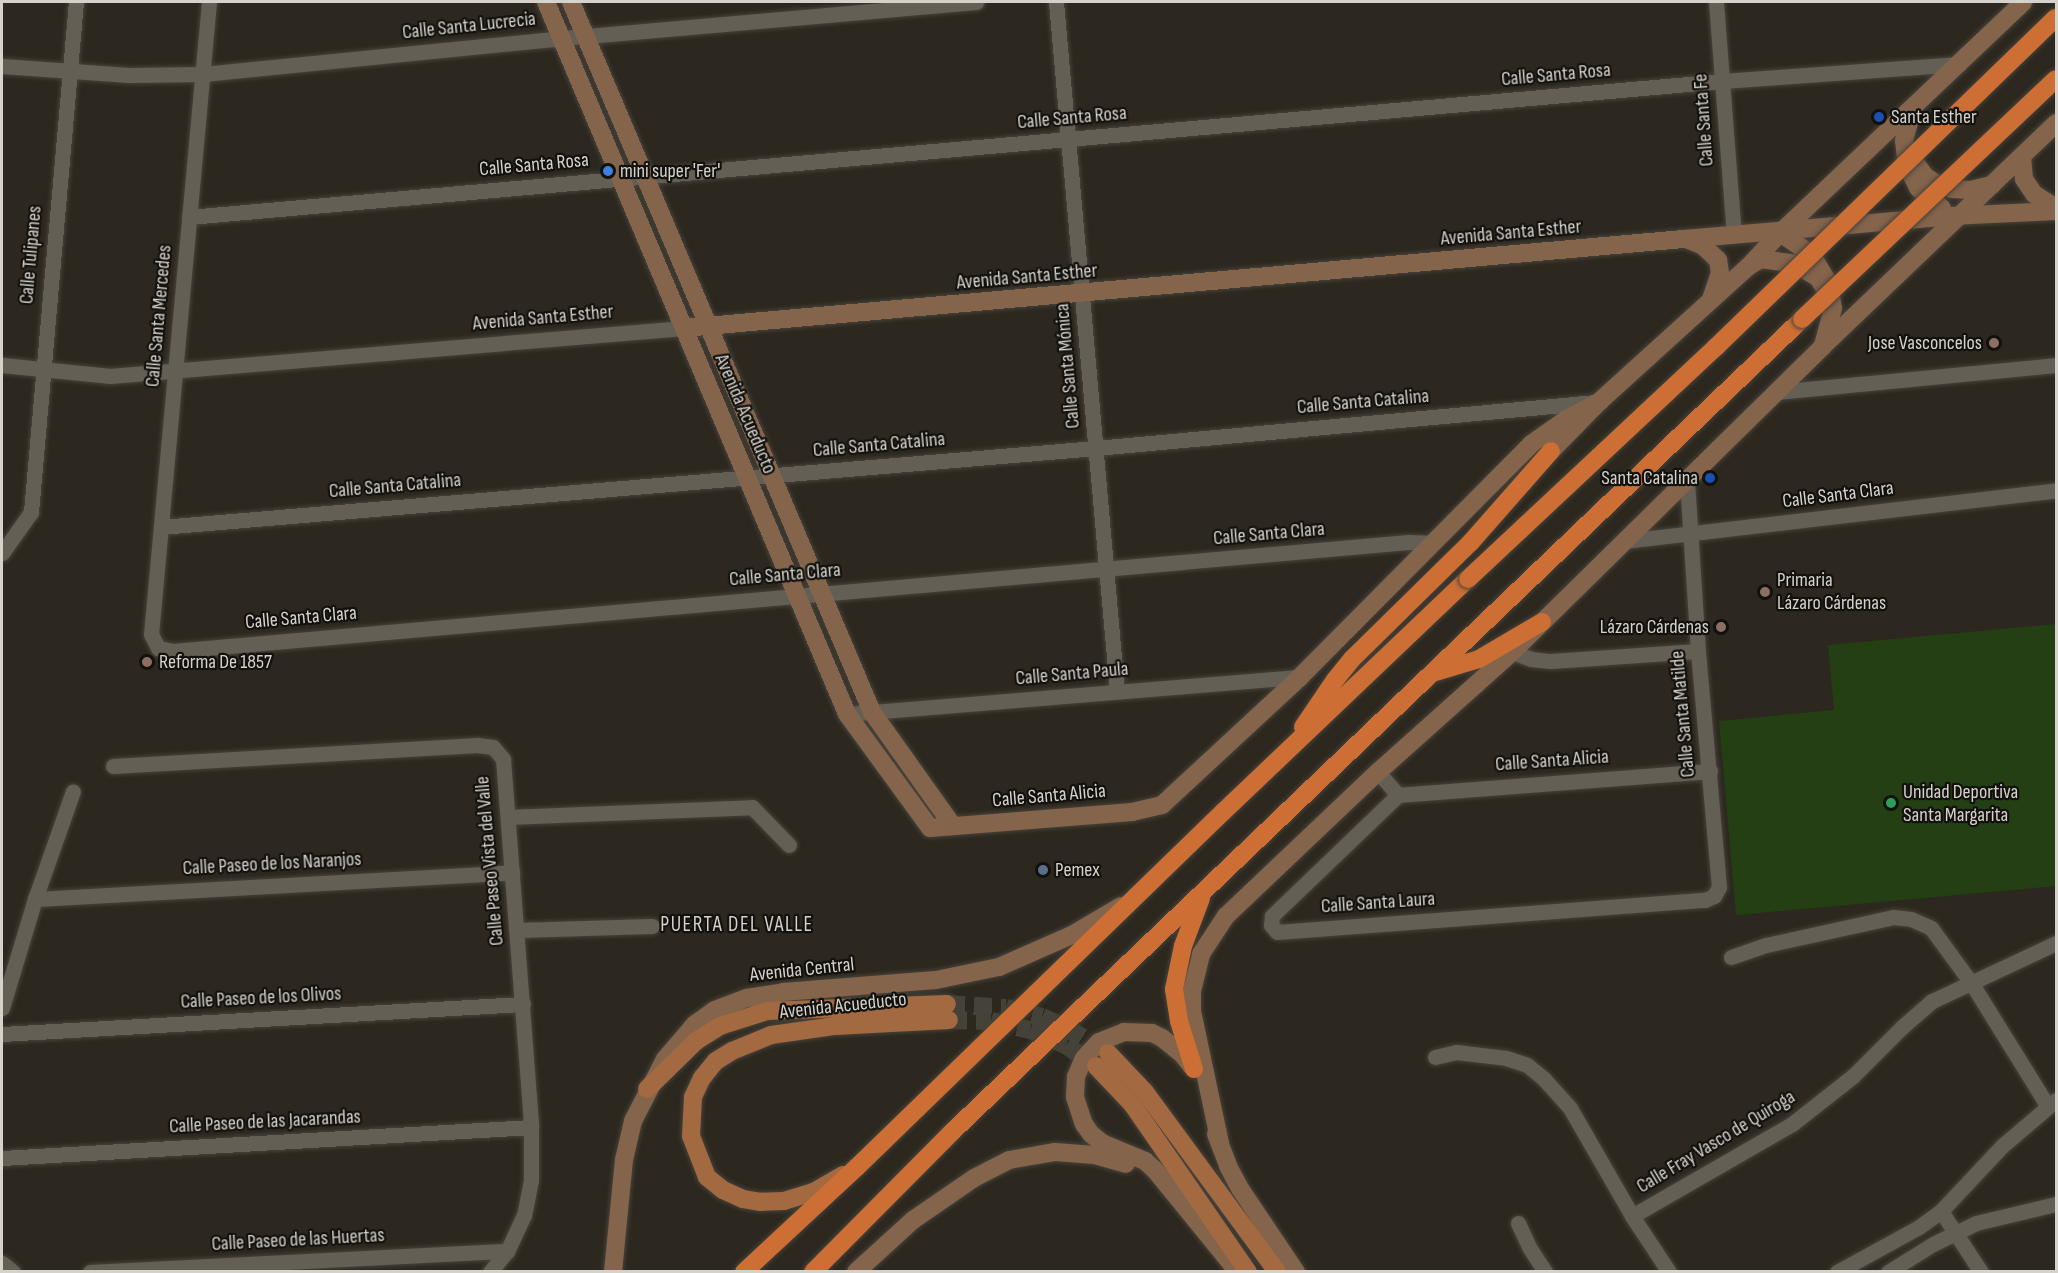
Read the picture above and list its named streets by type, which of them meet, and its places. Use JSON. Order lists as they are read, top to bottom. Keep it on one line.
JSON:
{"streets":{"main road":["Avenida Santa Esther","Avenida Acueducto","Calle Santa Alicia","Avenida Central"],"street":["Calle Santa Lucrecia","Calle Santa Rosa","Calle Santa Fe","Calle Tulipanes","Calle Santa Mercedes","Calle Santa Mónica","Calle Santa Catalina","Calle Santa Clara","Calle Santa Paula","Calle Santa Matilde","Calle Paseo Vista del Valle","Calle Paseo de los Naranjos","Calle Santa Laura","Calle Paseo de los Olivos","Calle Paseo de las Jacarandas","Calle Fray Vasco de Quiroga","Calle Paseo de las Huertas"]},"crossings":[["Calle Santa Lucrecia","Calle Tulipanes"],["Calle Santa Lucrecia","Calle Santa Mercedes"],["Calle Santa Lucrecia","Avenida Acueducto"],["Calle Santa Rosa","Calle Santa Fe"],["Calle Santa Rosa","Calle Santa Mercedes"],["Calle Santa Rosa","Calle Santa Mónica"],["Calle Santa Rosa","Avenida Acueducto"],["Calle Santa Fe","Avenida Santa Esther"],["Avenida Santa Esther","Calle Tulipanes"],["Avenida Santa Esther","Calle Santa Mercedes"],["Avenida Santa Esther","Calle Santa Mónica"],["Avenida Santa Esther","Avenida Acueducto"],["Calle Santa Mercedes","Calle Santa Catalina"],["Calle Santa Mercedes","Calle Santa Clara"],["Calle Santa Mónica","Calle Santa Catalina"],["Calle Santa Mónica","Calle Santa Clara"],["Calle Santa Mónica","Calle Santa Paula"],["Calle Santa Catalina","Avenida Acueducto"],["Avenida Acueducto","Calle Santa Clara"],["Avenida Acueducto","Calle Santa Paula"],["Avenida Acueducto","Calle Santa Alicia"],["Avenida Acueducto","Avenida Central"],["Calle Santa Clara","Calle Santa Matilde"],["Calle Santa Paula","Calle Santa Alicia"],["Calle Santa Matilde","Calle Santa Alicia"],["Calle Santa Matilde","Calle Santa Laura"],["Calle Santa Alicia","Calle Santa Laura"],["Calle Paseo Vista del Valle","Calle Paseo de los Naranjos"],["Calle Paseo Vista del Valle","Calle Paseo de los Olivos"],["Calle Paseo Vista del Valle","Calle Paseo de las Jacarandas"],["Calle Paseo Vista del Valle","Calle Paseo de las Huertas"]],"districts":["PUERTA DEL VALLE"],"places":["Santa Esther","mini super 'Fer'","Jose Vasconcelos","Santa Catalina","Primaria Lázaro Cárdenas","Lázaro Cárdenas","Reforma De 1857","Unidad Deportiva Santa Margarita","Pemex"]}
